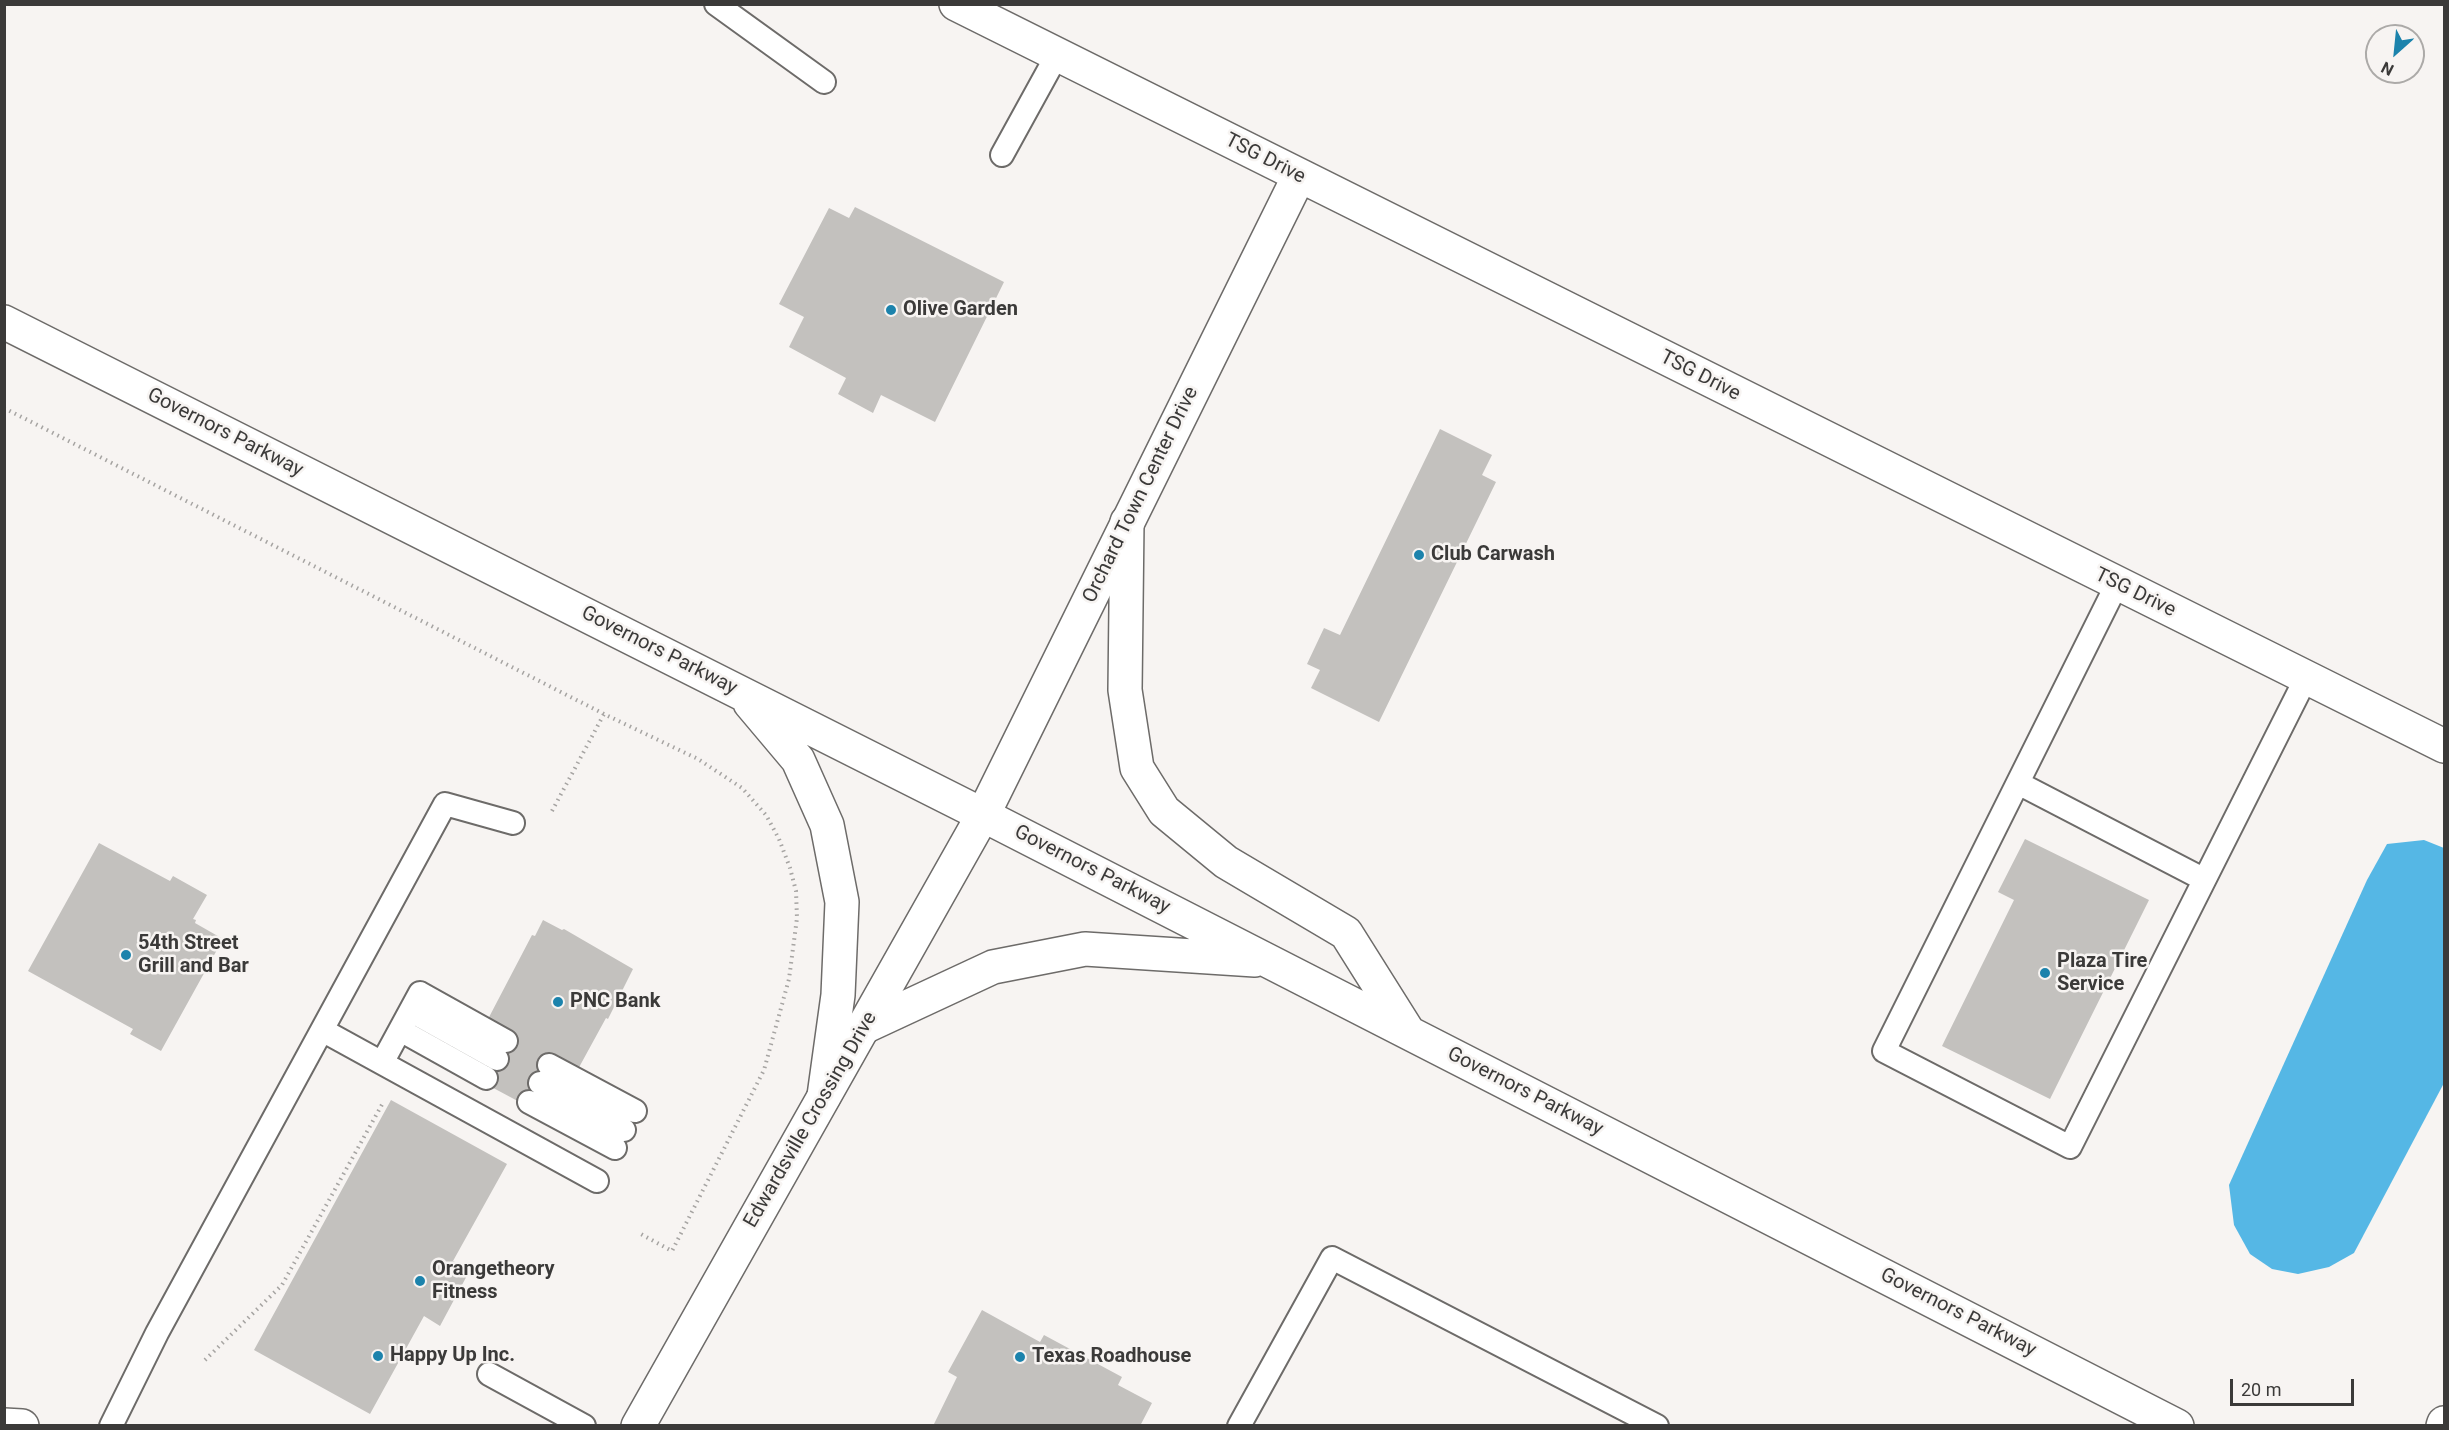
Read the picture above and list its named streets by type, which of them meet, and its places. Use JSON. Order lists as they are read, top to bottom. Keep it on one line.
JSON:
{"streets":{"main road":["TSG Drive","Governors Parkway","Orchard Town Center Drive","Edwardsville Crossing Drive"]},"crossings":[["TSG Drive","Orchard Town Center Drive"],["Governors Parkway","Orchard Town Center Drive"],["Governors Parkway","Edwardsville Crossing Drive"],["Orchard Town Center Drive","Edwardsville Crossing Drive"]],"places":["Olive Garden","Club Carwash","54th Street Grill and Bar","Plaza Tire Service","PNC Bank","Orangetheory Fitness","Happy Up Inc.","Texas Roadhouse"],"scale_bar":"20 m","north":"bottom left"}
